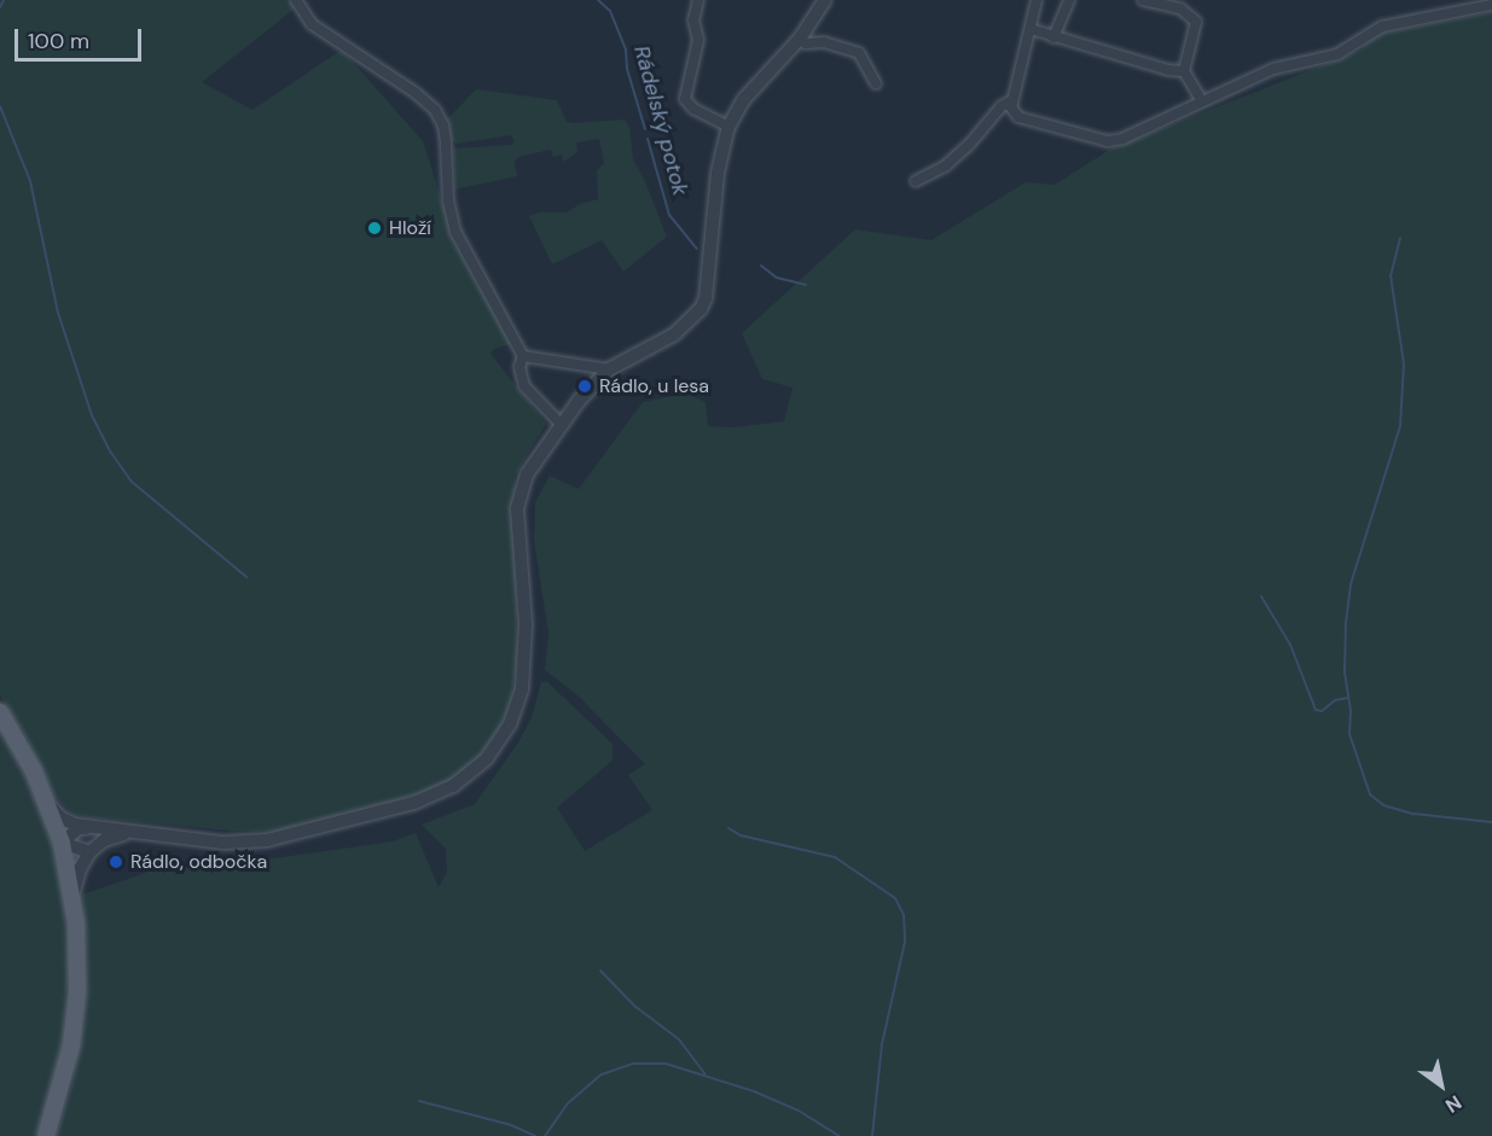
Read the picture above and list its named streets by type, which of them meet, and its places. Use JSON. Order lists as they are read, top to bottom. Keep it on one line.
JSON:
{"water":["Rádelský potok"],"places":["Hloží","Rádlo, u lesa","Rádlo, odbočka"],"scale_bar":"100 m","north":"bottom right"}
